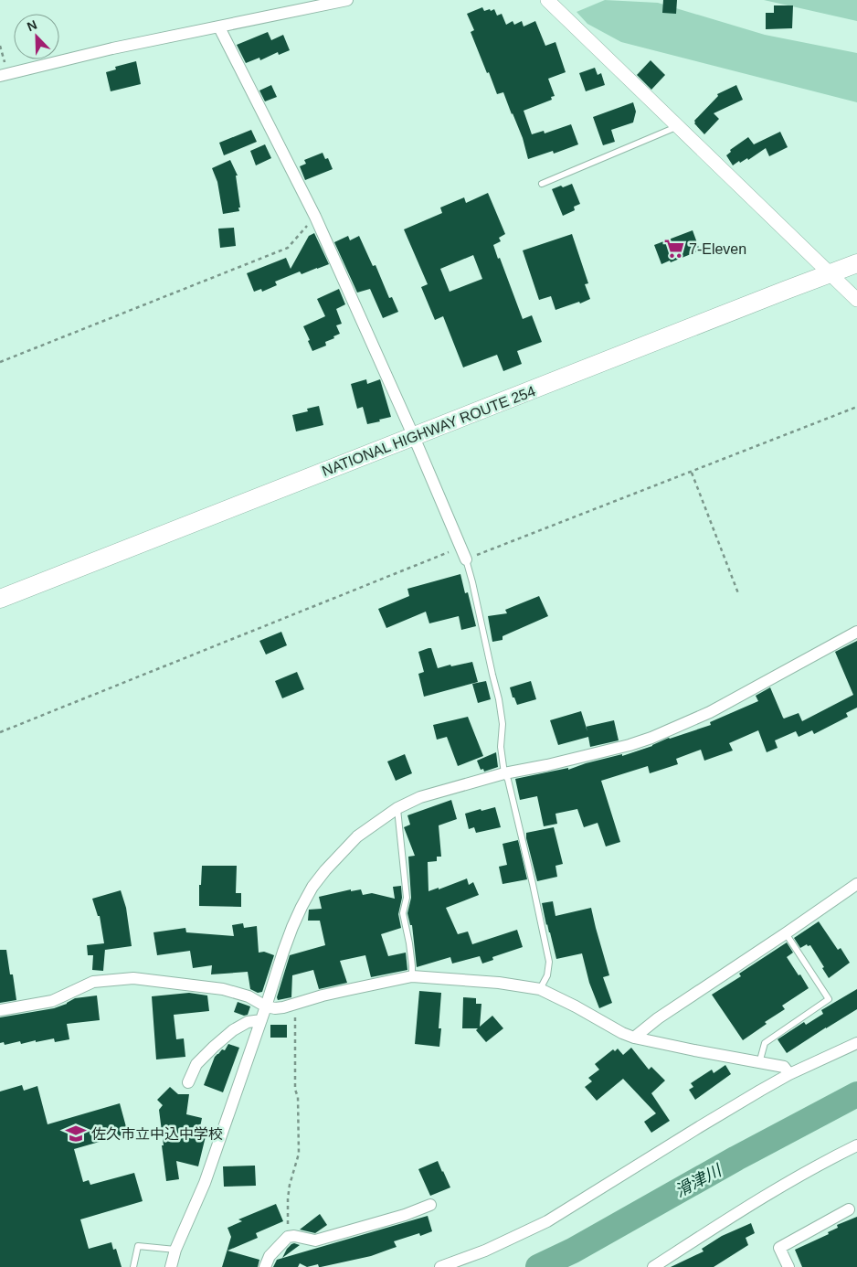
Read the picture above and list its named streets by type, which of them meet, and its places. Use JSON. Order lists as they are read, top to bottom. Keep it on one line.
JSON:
{"streets":{"highway":["NATIONAL HIGHWAY ROUTE 254"]},"water":["滑津川"],"places":{"supermarket":["7-Eleven"],"school or university":["佐久市立中込中学校"]},"north":"top left"}
